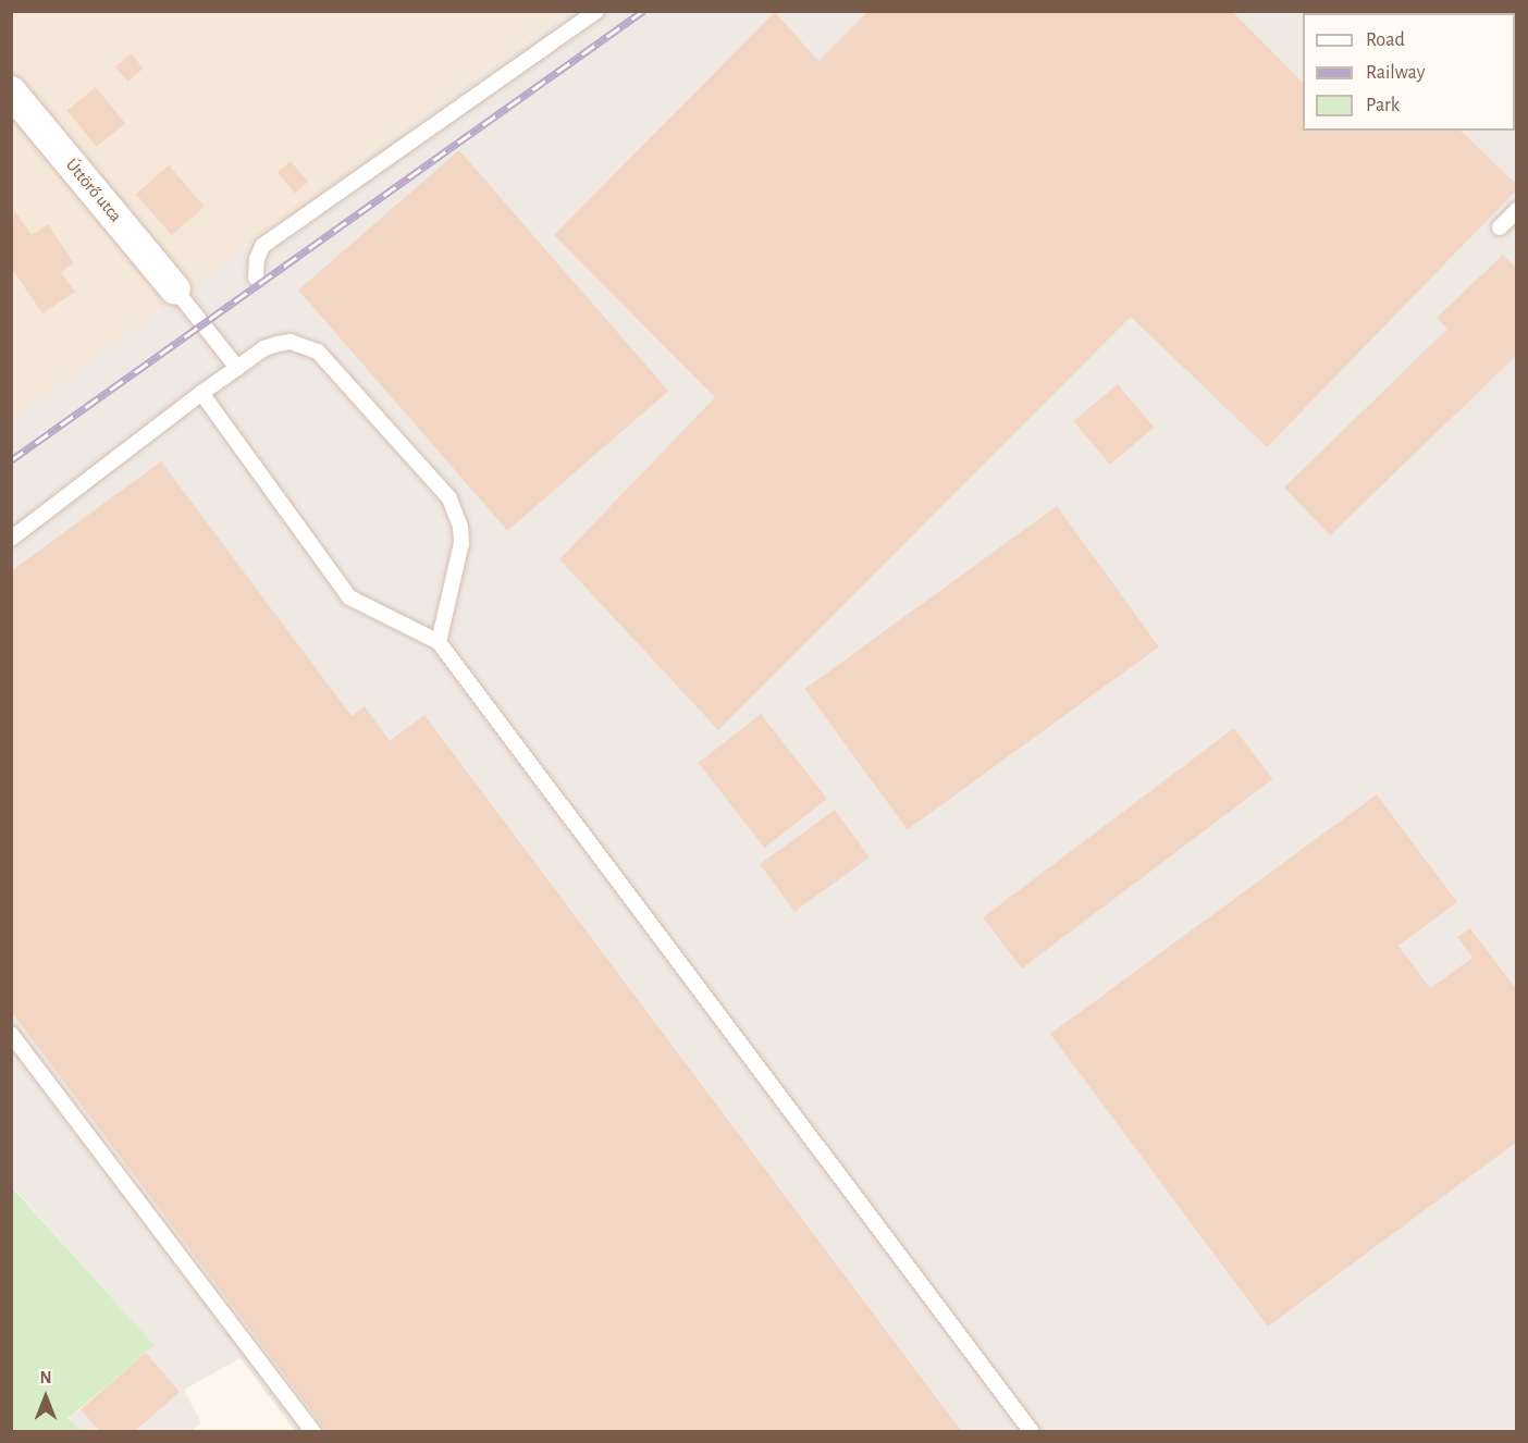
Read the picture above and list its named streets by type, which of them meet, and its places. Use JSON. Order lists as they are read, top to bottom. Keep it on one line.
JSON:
{"streets":{"street":["Úttörő utca"]},"legend":["Road","Railway","Park"],"north":"top"}
